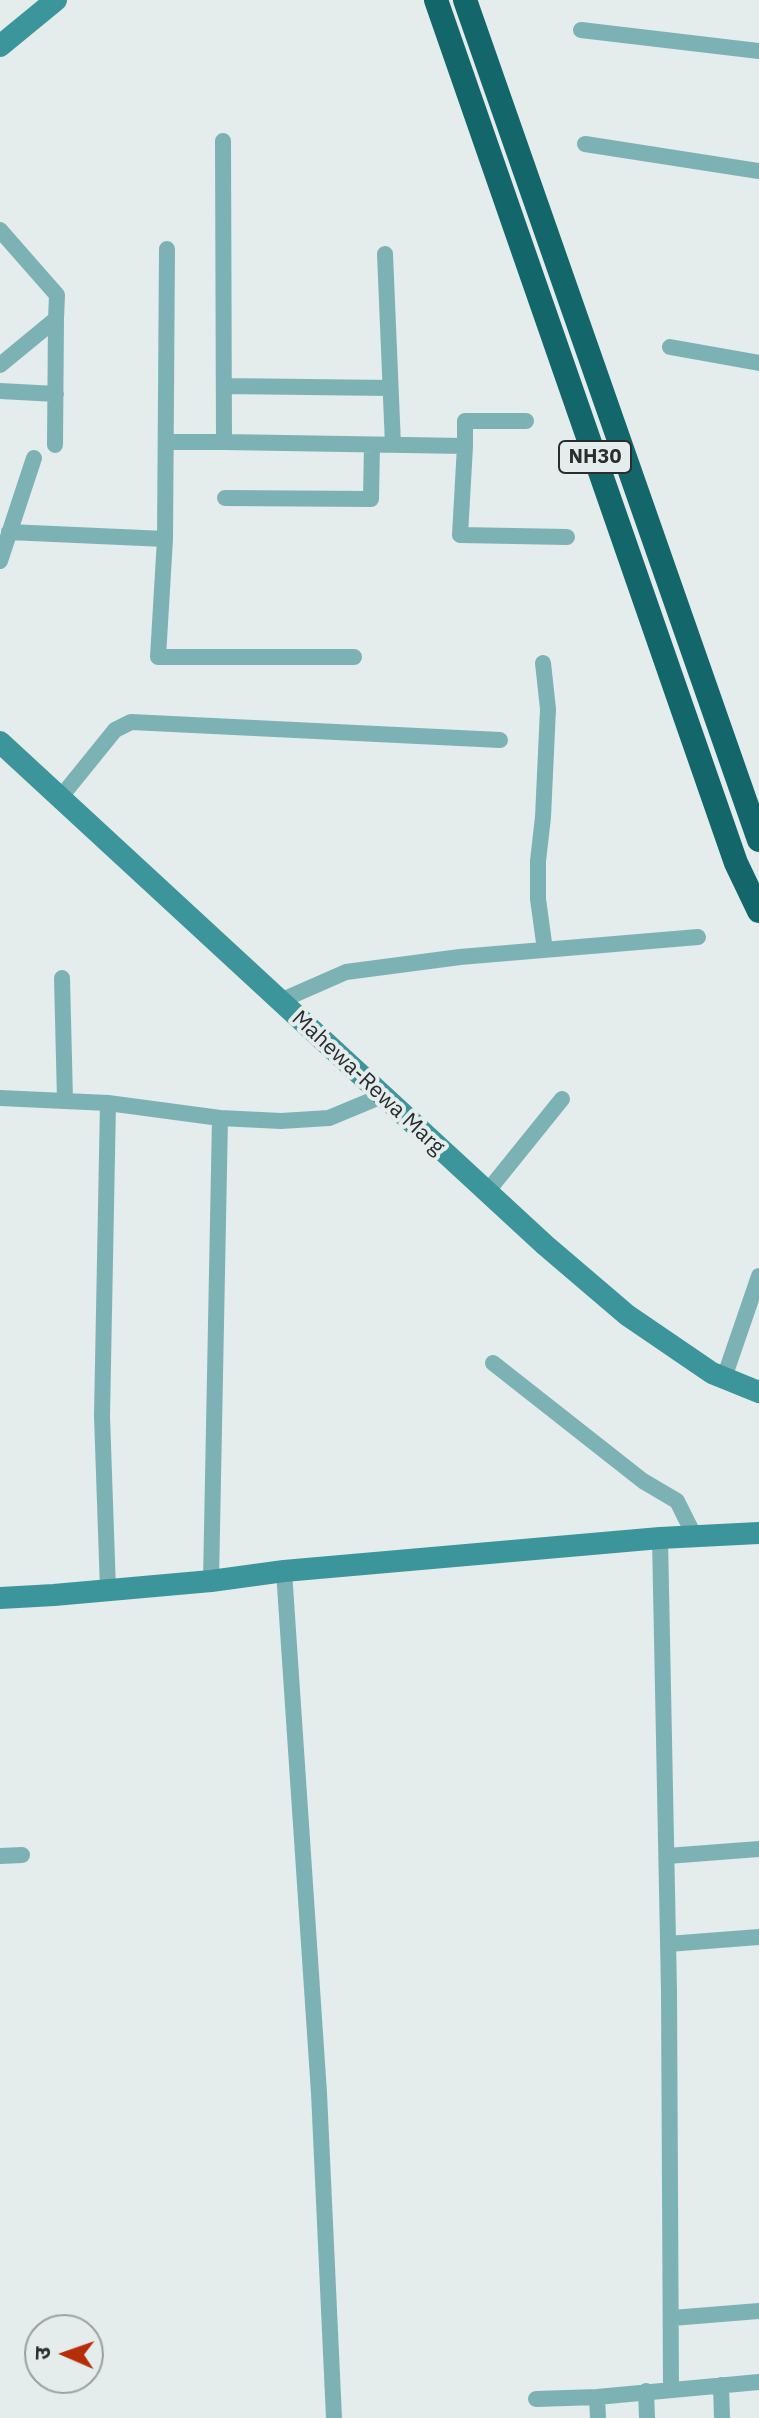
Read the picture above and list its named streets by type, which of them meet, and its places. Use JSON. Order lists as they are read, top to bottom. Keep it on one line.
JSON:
{"streets":{"highway":["NH30"],"main road":["Mahewa-Rewa Marg"]},"north":"left"}
